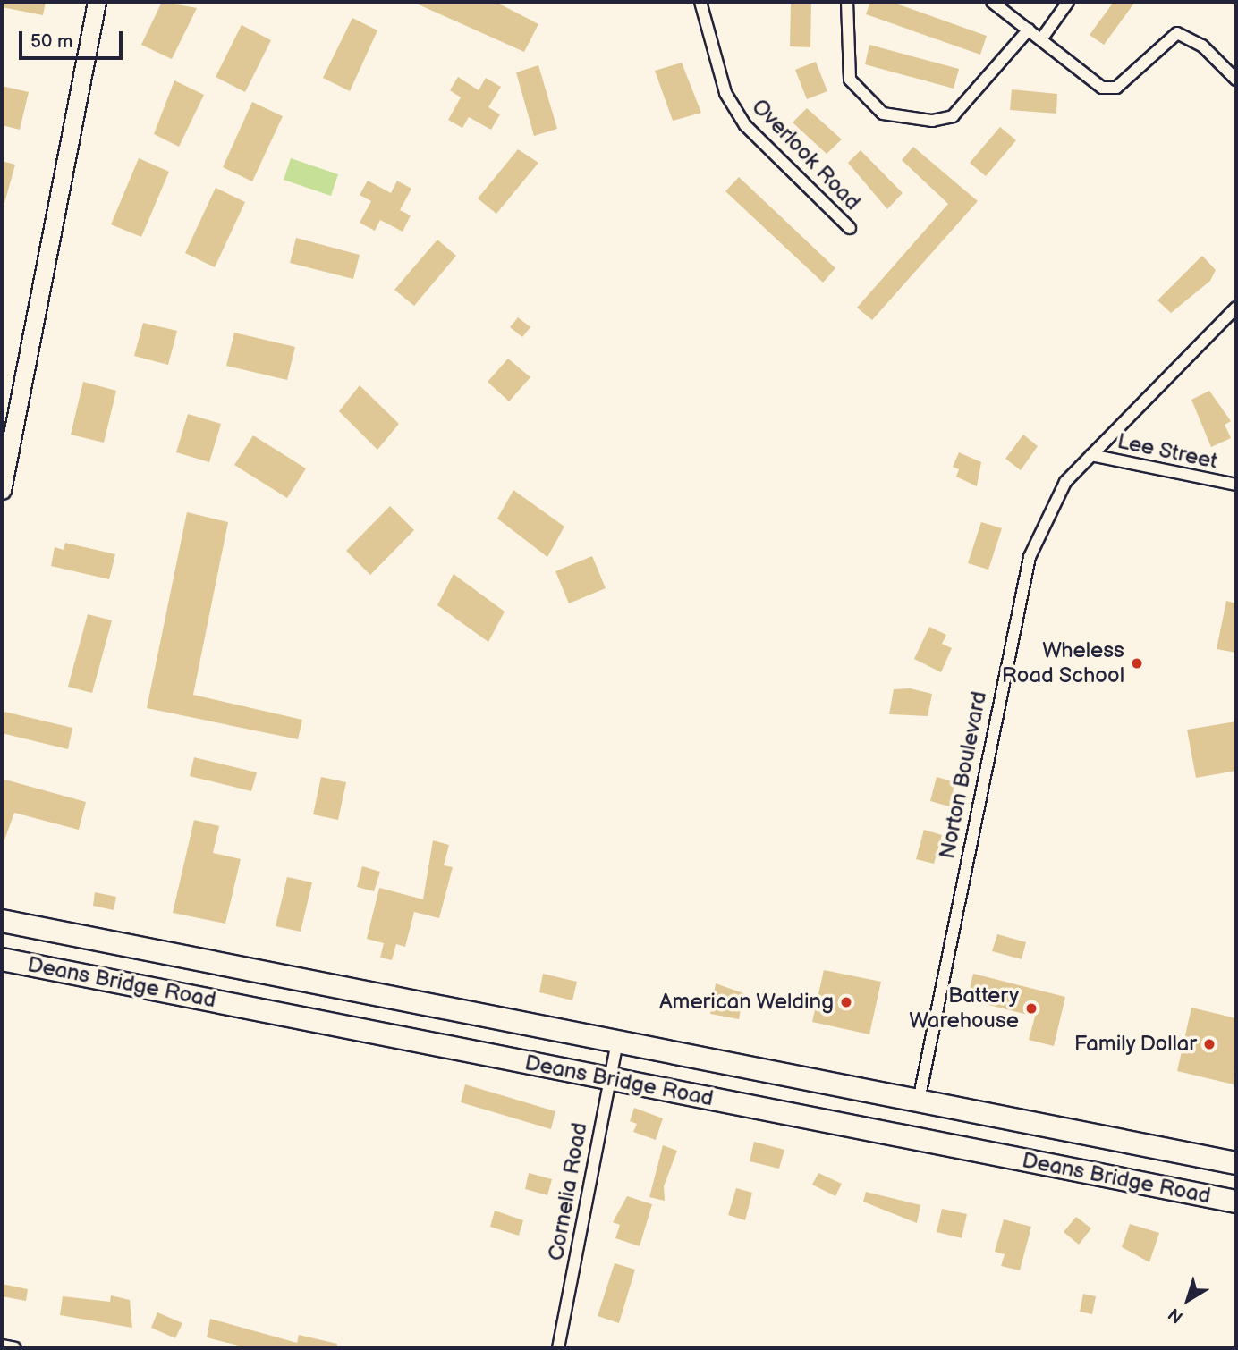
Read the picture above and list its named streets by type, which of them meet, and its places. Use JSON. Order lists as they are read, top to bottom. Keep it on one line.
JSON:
{"streets":{"highway":["Deans Bridge Road"],"street":["Overlook Road","Lee Street","Norton Boulevard","Cornelia Road"]},"crossings":[["Lee Street","Norton Boulevard"],["Norton Boulevard","Deans Bridge Road"],["Deans Bridge Road","Cornelia Road"]],"places":["Wheless Road School","American Welding","Battery Warehouse","Family Dollar"],"scale_bar":"50 m","north":"bottom left"}
